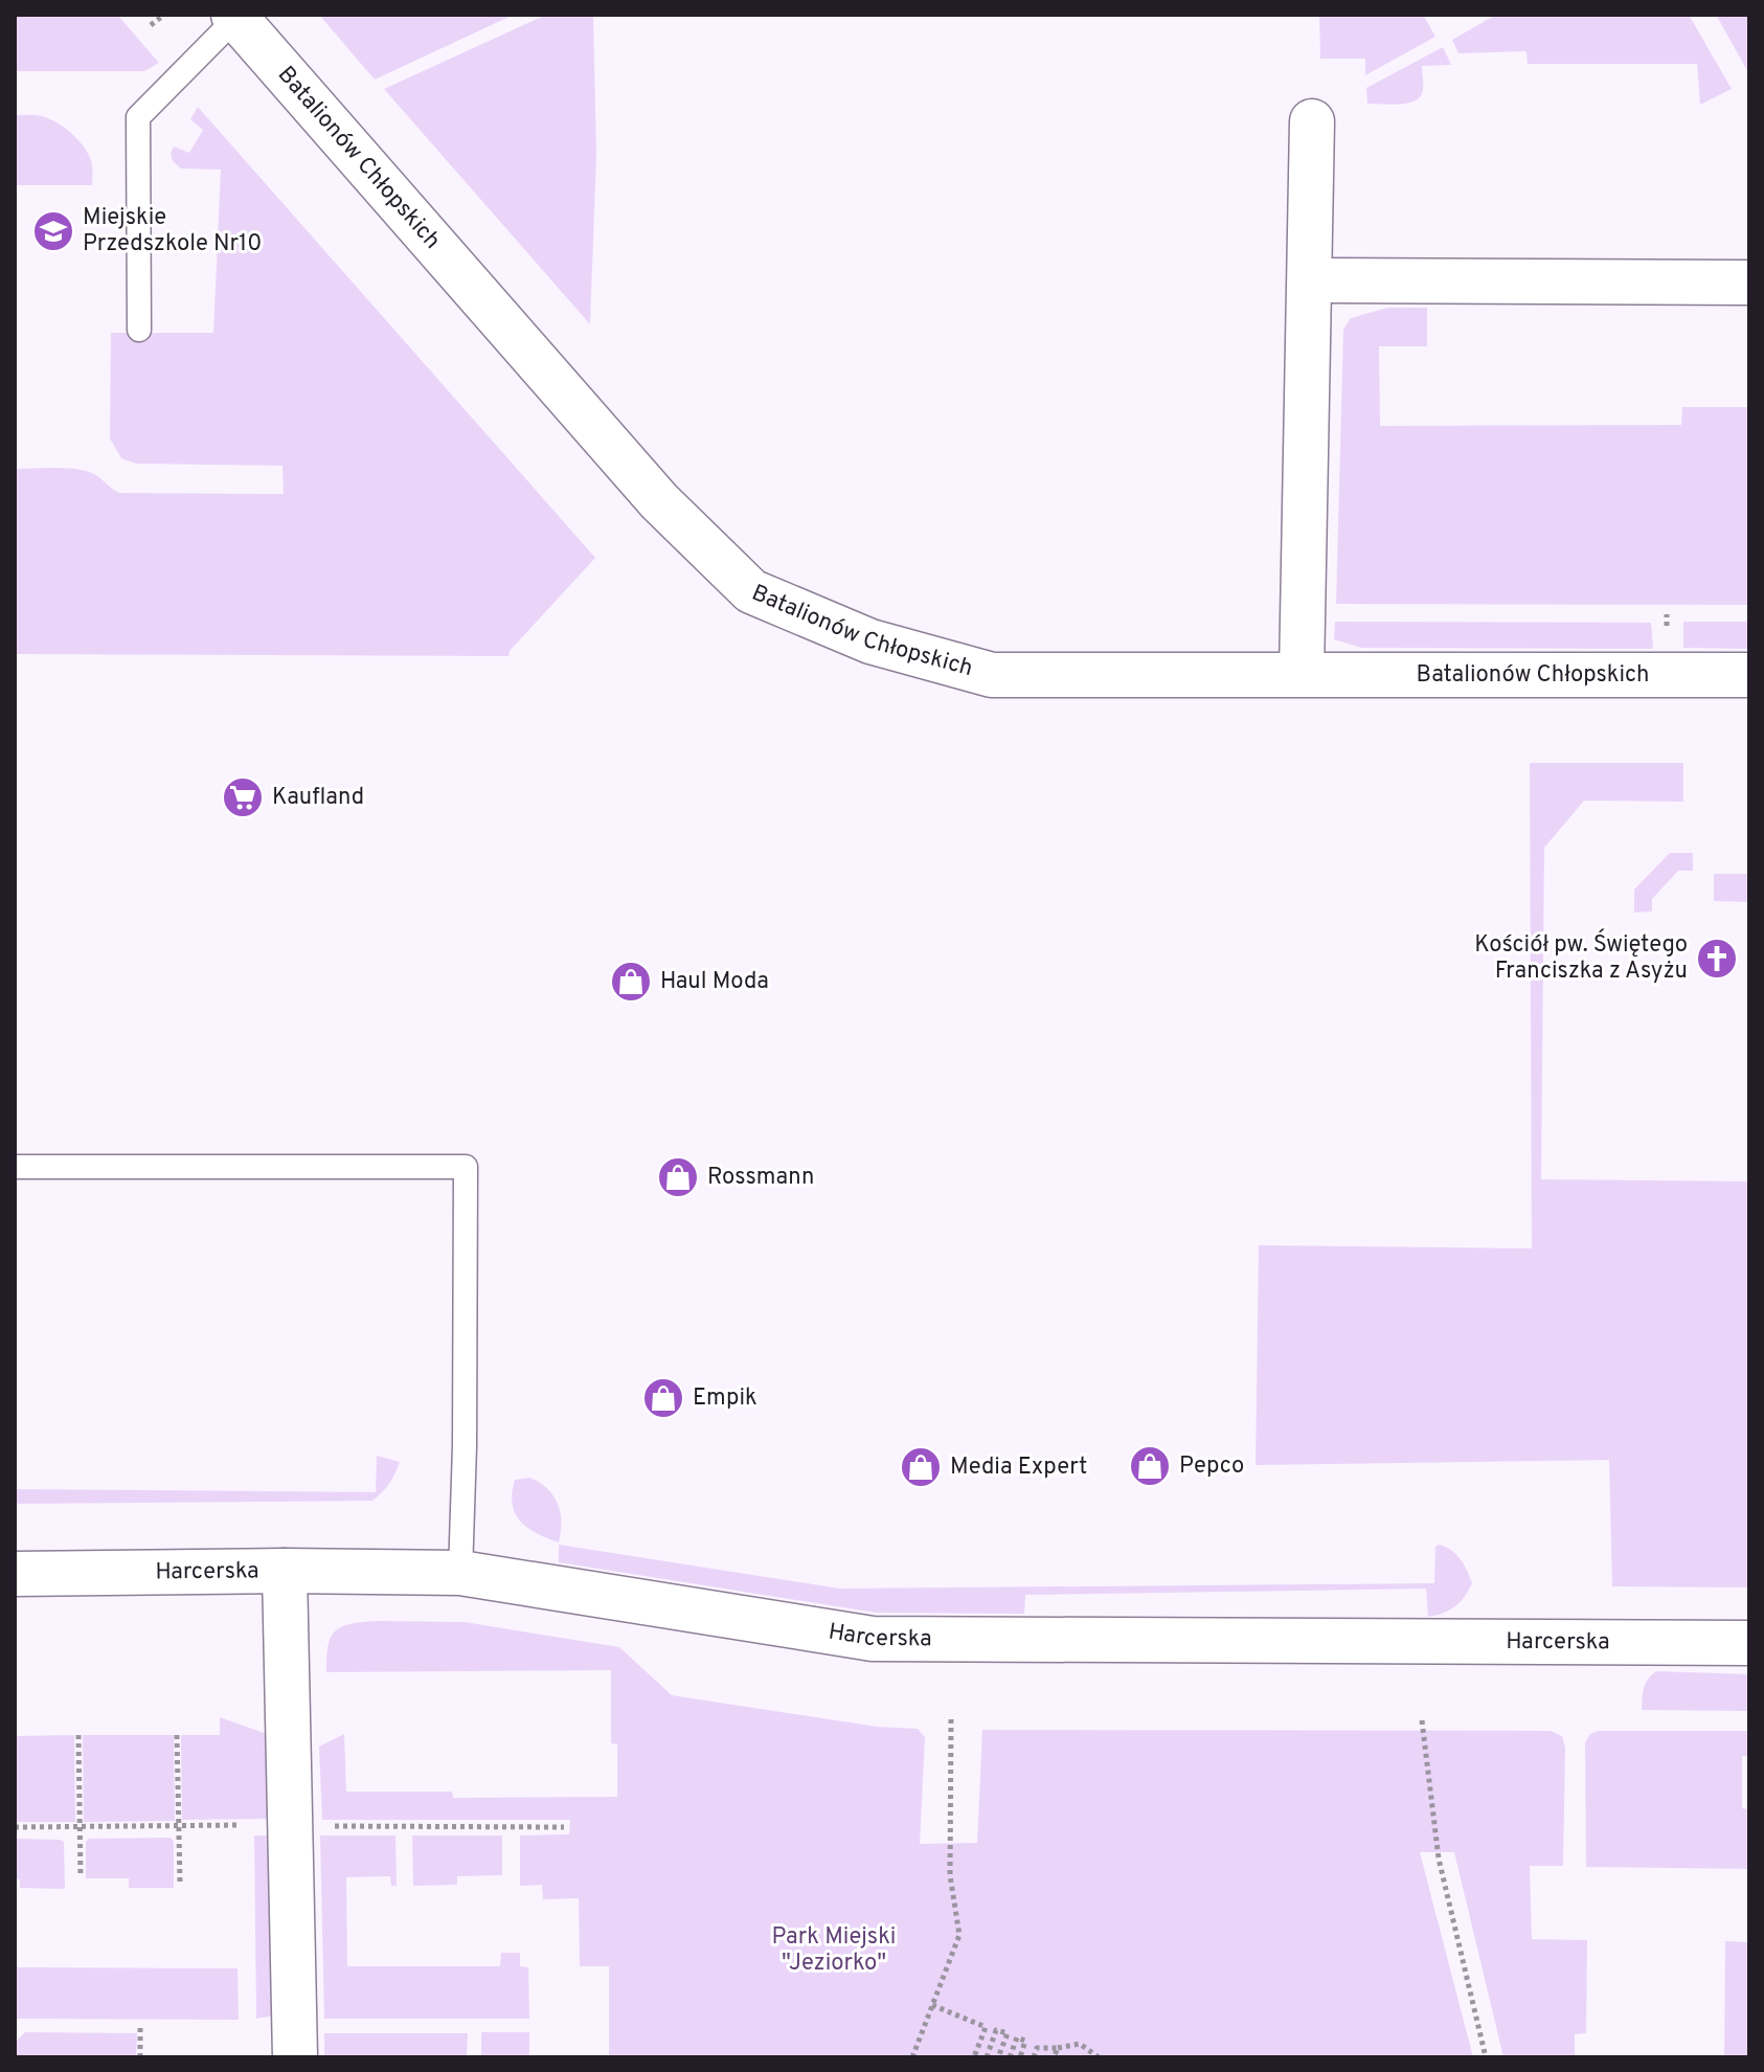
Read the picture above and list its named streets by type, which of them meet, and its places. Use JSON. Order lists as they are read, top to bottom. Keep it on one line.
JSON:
{"streets":{"street":["Batalionów Chłopskich","Harcerska"]},"parks":["Park Miejski \"Jeziorko\""],"places":{"school or university":["Miejskie Przedszkole Nr10"],"supermarket":["Kaufland"],"church":["Kościół pw. Świętego Franciszka z Asyżu"],"shop":["Haul Moda","Rossmann","Empik","Pepco","Media Expert"]}}
